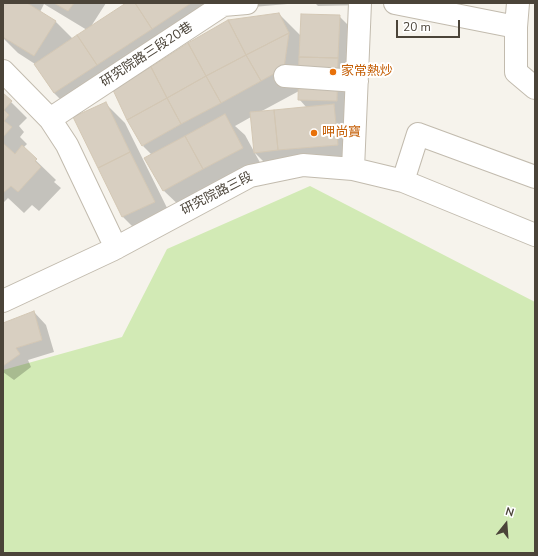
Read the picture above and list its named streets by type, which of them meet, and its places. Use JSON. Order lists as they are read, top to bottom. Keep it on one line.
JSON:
{"streets":{"street":["研究院路三段20巷","研究院路三段"]},"places":["家常熱炒","呷尚寶"],"scale_bar":"20 m","north":"top"}
